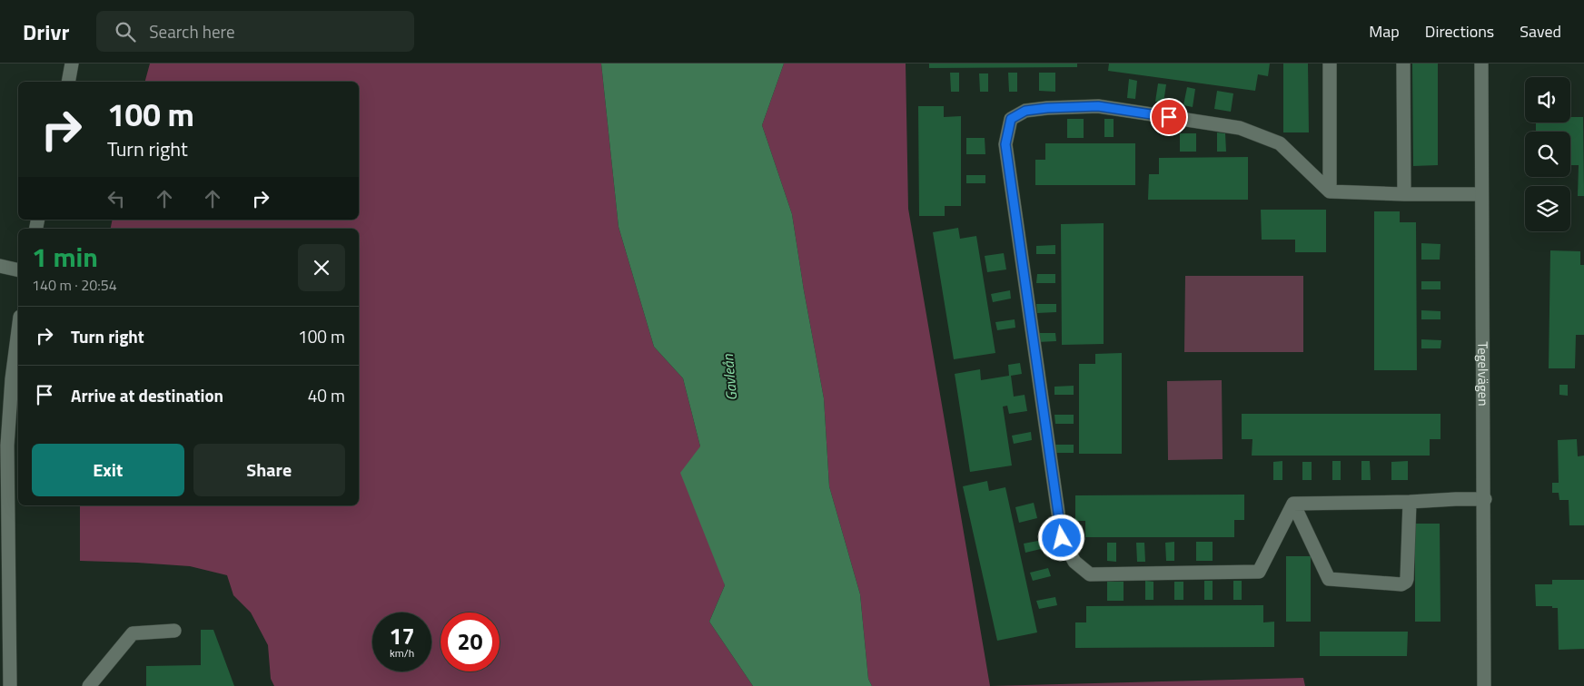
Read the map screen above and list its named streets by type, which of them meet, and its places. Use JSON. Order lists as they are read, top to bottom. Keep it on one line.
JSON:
{"streets":{"street":["Tegelvägen"]},"water":["Gavleån"],"page":{"header":"Drivr","search":"Search here","nav":["Map","Directions","Saved"],"turn":["100 m","Turn right"],"heading":["1 min","140 m · 20:54"],"list":[{"name":"Turn right","value":"100 m"},{"name":"Arrive at destination","value":"40 m"}],"buttons":["Exit","Share"],"speed":"17 km/h","limit":"20"}}
